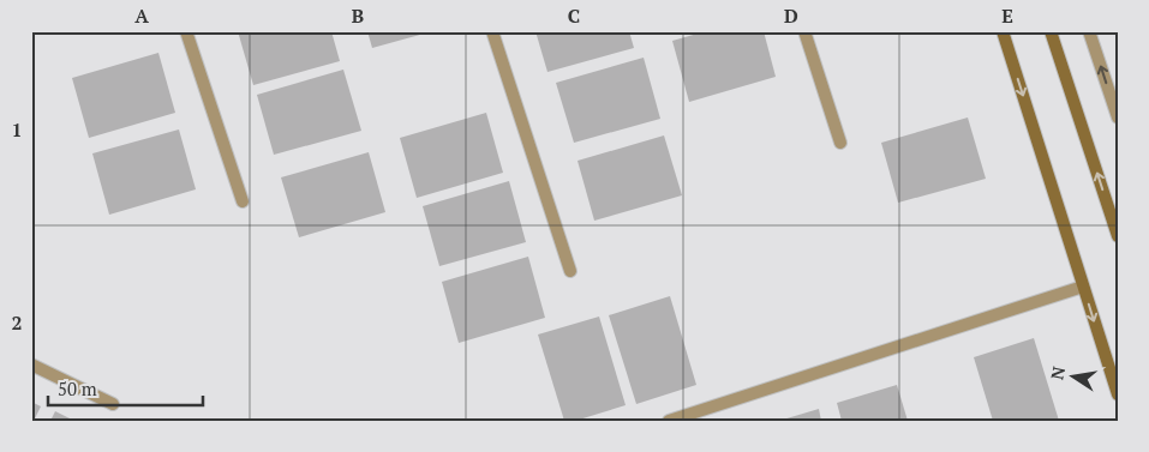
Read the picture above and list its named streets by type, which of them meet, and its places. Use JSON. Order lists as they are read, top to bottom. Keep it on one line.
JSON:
{"scale_bar":"50 m","north":"left","grid":{"columns":["A","B","C","D","E"],"rows":["1","2"]}}
